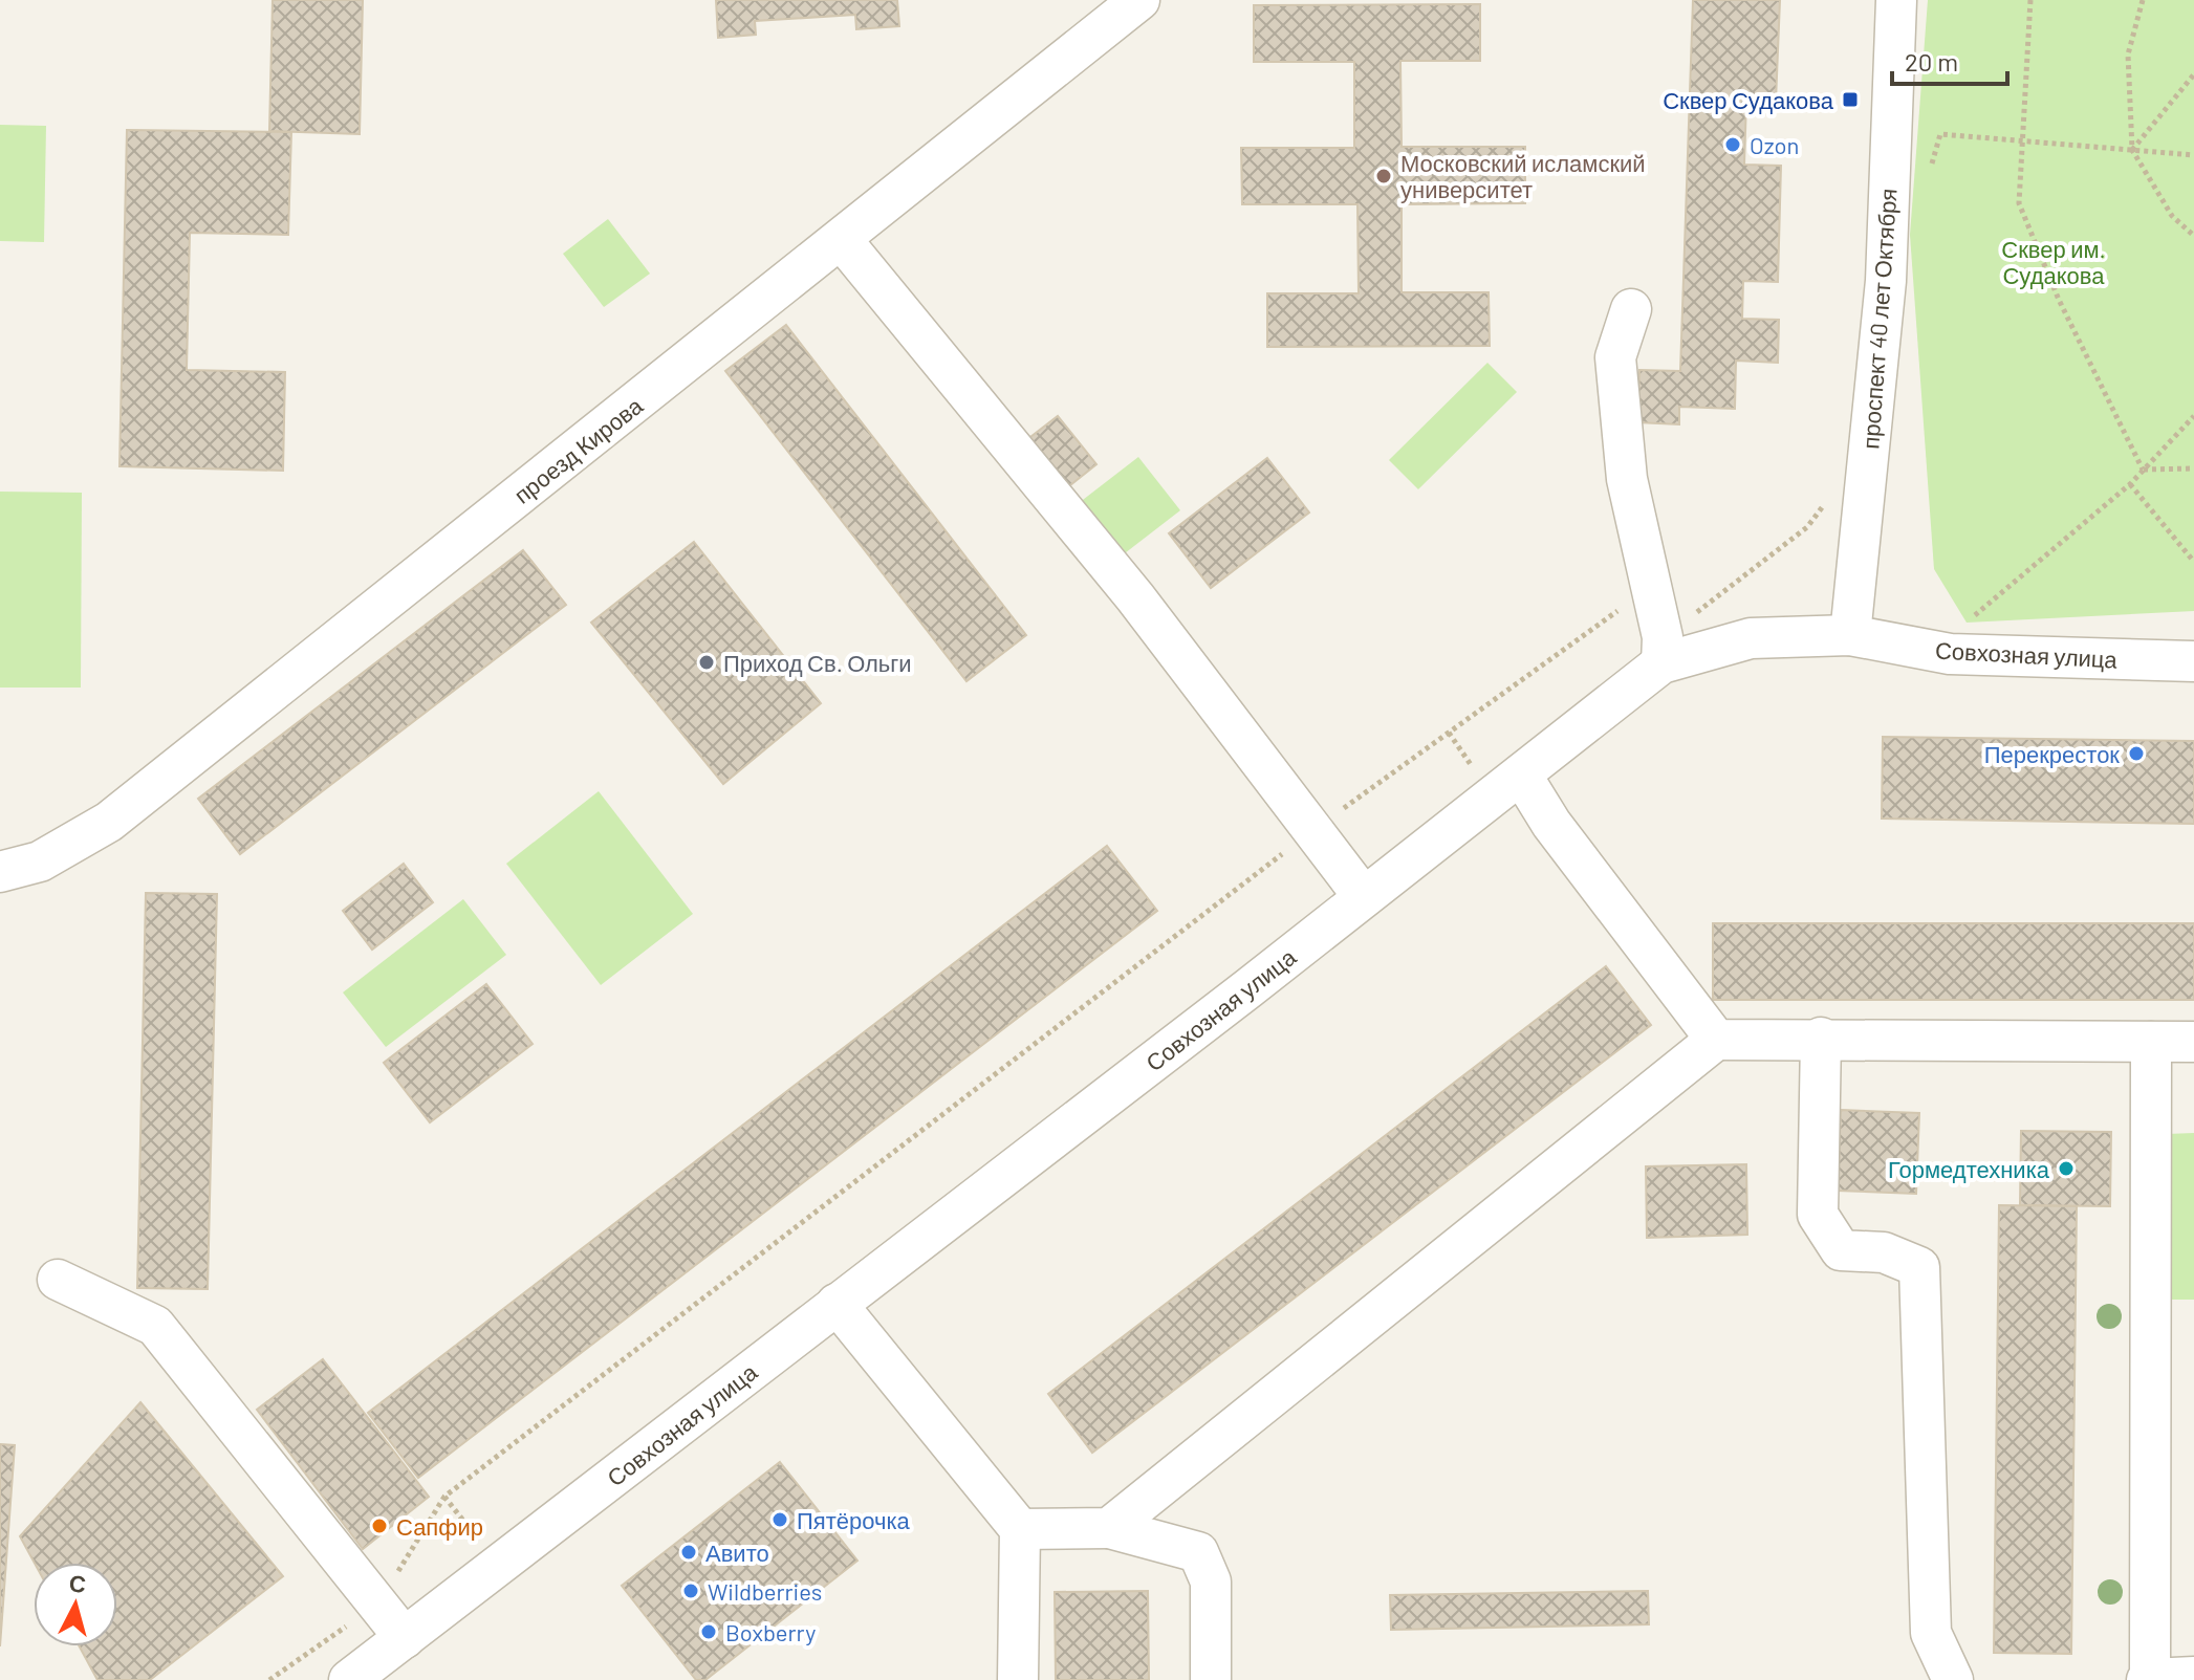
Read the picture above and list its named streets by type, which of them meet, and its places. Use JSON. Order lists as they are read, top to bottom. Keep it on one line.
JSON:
{"streets":{"street":["проспект 40 лет Октября","проезд Кирова","Совхозная улица"]},"crossings":[["проспект 40 лет Октября","Совхозная улица"]],"parks":["Сквер им. Судакова"],"places":{"transit":["Сквер Судакова"],"other":["Ozon","Московский исламский университет","Приход Св. Ольги","Перекресток","Гормедтехника","Пятёрочка","Сапфир","Авито","Wildberries","Boxberry"]},"scale_bar":"20 m","north":"top"}
